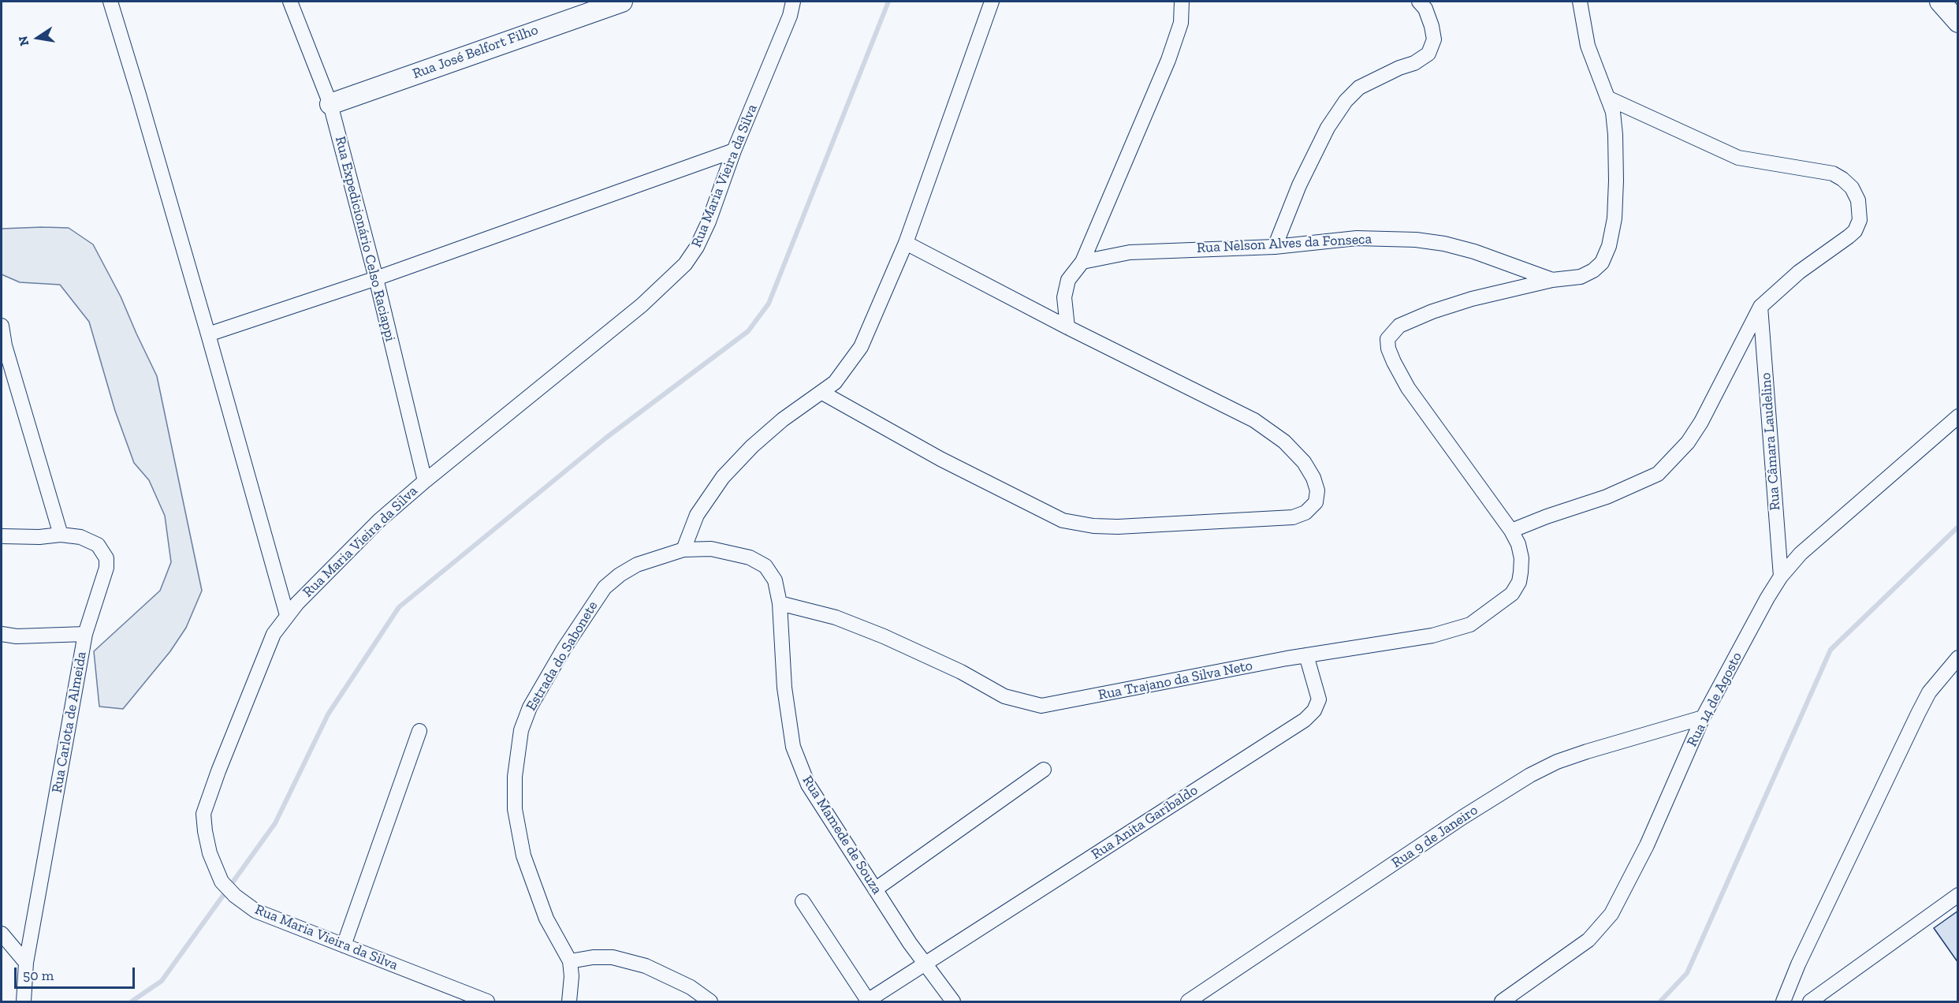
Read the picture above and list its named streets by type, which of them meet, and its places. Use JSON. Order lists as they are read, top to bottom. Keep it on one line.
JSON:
{"streets":{"street":["Rua José Belfort Filho","Rua Maria Vieira da Silva","Rua Expedicionário Celso Raciappi","Rua Nelson Alves da Fonseca","Rua Câmara Laudelino","Estrada do Sabonete","Rua Trajano da Silva Neto","Rua 14 de Agosto","Rua Carlota de Almeida","Rua Anita Garibaldo","Rua Mamede de Souza","Rua 9 de Janeiro"]},"crossings":[["Rua José Belfort Filho","Rua Expedicionário Celso Raciappi"],["Rua Maria Vieira da Silva","Rua Expedicionário Celso Raciappi"],["Rua Nelson Alves da Fonseca","Rua Trajano da Silva Neto"],["Rua Câmara Laudelino","Rua 14 de Agosto"],["Estrada do Sabonete","Rua Mamede de Souza"],["Rua Trajano da Silva Neto","Rua Anita Garibaldo"],["Rua Trajano da Silva Neto","Rua Mamede de Souza"],["Rua 14 de Agosto","Rua 9 de Janeiro"],["Rua Anita Garibaldo","Rua Mamede de Souza"]],"scale_bar":"50 m","north":"left"}
